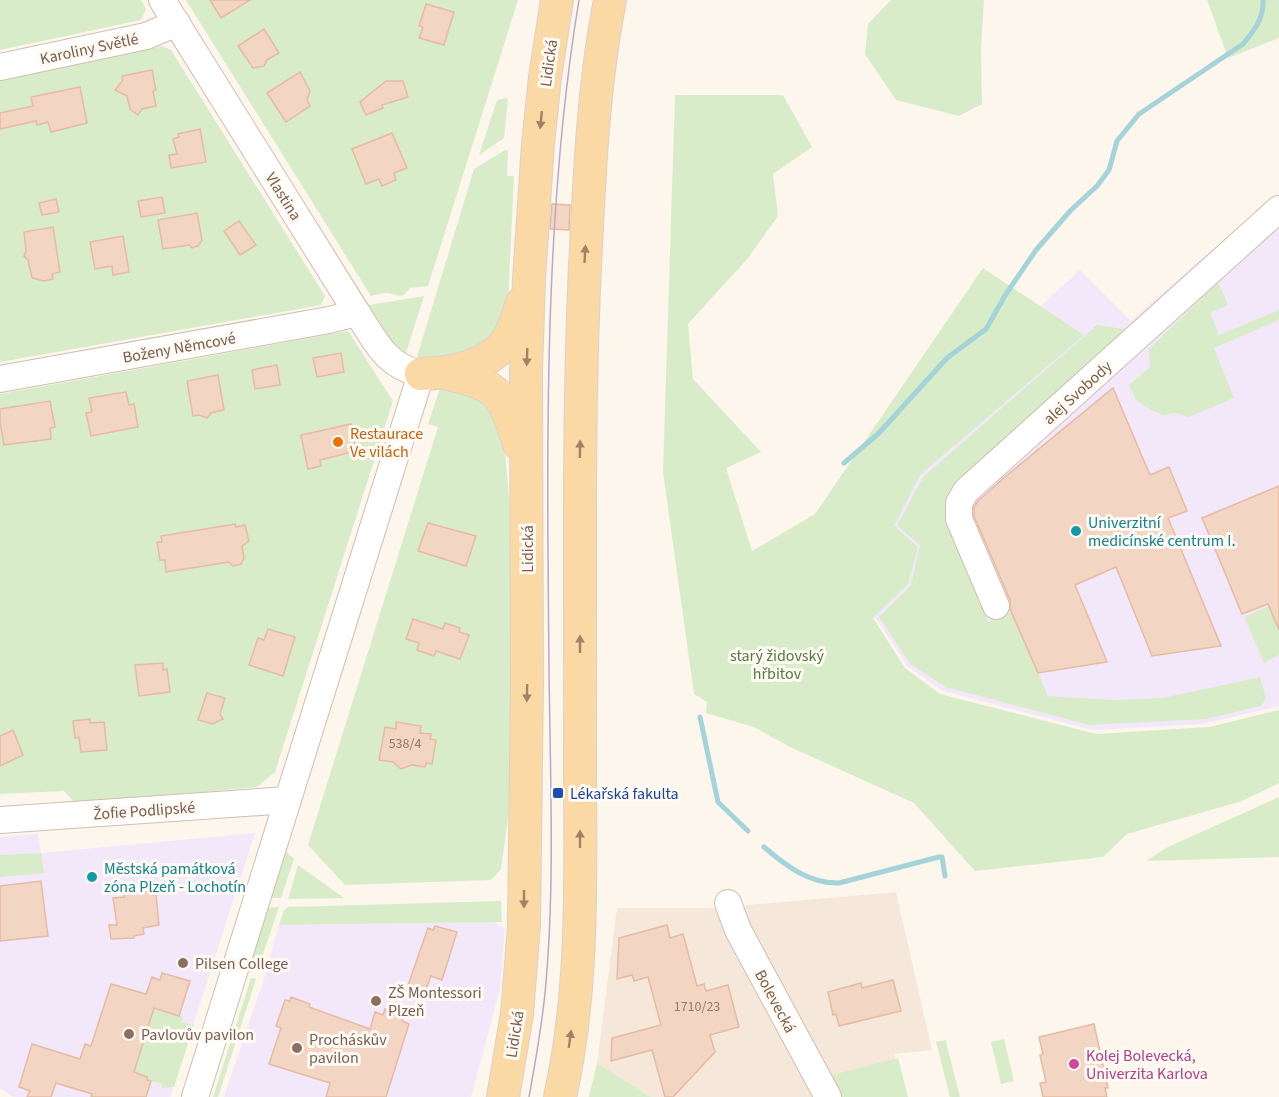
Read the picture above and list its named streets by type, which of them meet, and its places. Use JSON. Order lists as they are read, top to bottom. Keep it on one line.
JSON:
{"streets":{"main road":["Lidická"],"street":["Karoliny Světlé","Vlastina","Boženy Němcové","alej Svobody","Žofie Podlipské","Bolevecká"]},"crossings":[["Karoliny Světlé","Vlastina"],["Vlastina","Boženy Němcové"]],"parks":["starý židovský hřbitov"],"places":{"other":["Restaurace Ve vilách","Univerzitní medicínské centrum I.","Městská památková zóna Plzeň - Lochotín","Pilsen College","ZŠ Montessori Plzeň","Pavlovův pavilon","Procháskův pavilon","Kolej Bolevecká, Univerzita Karlova"],"transit":["Lékařská fakulta"]},"house_numbers":["538/4","1710/23"]}
